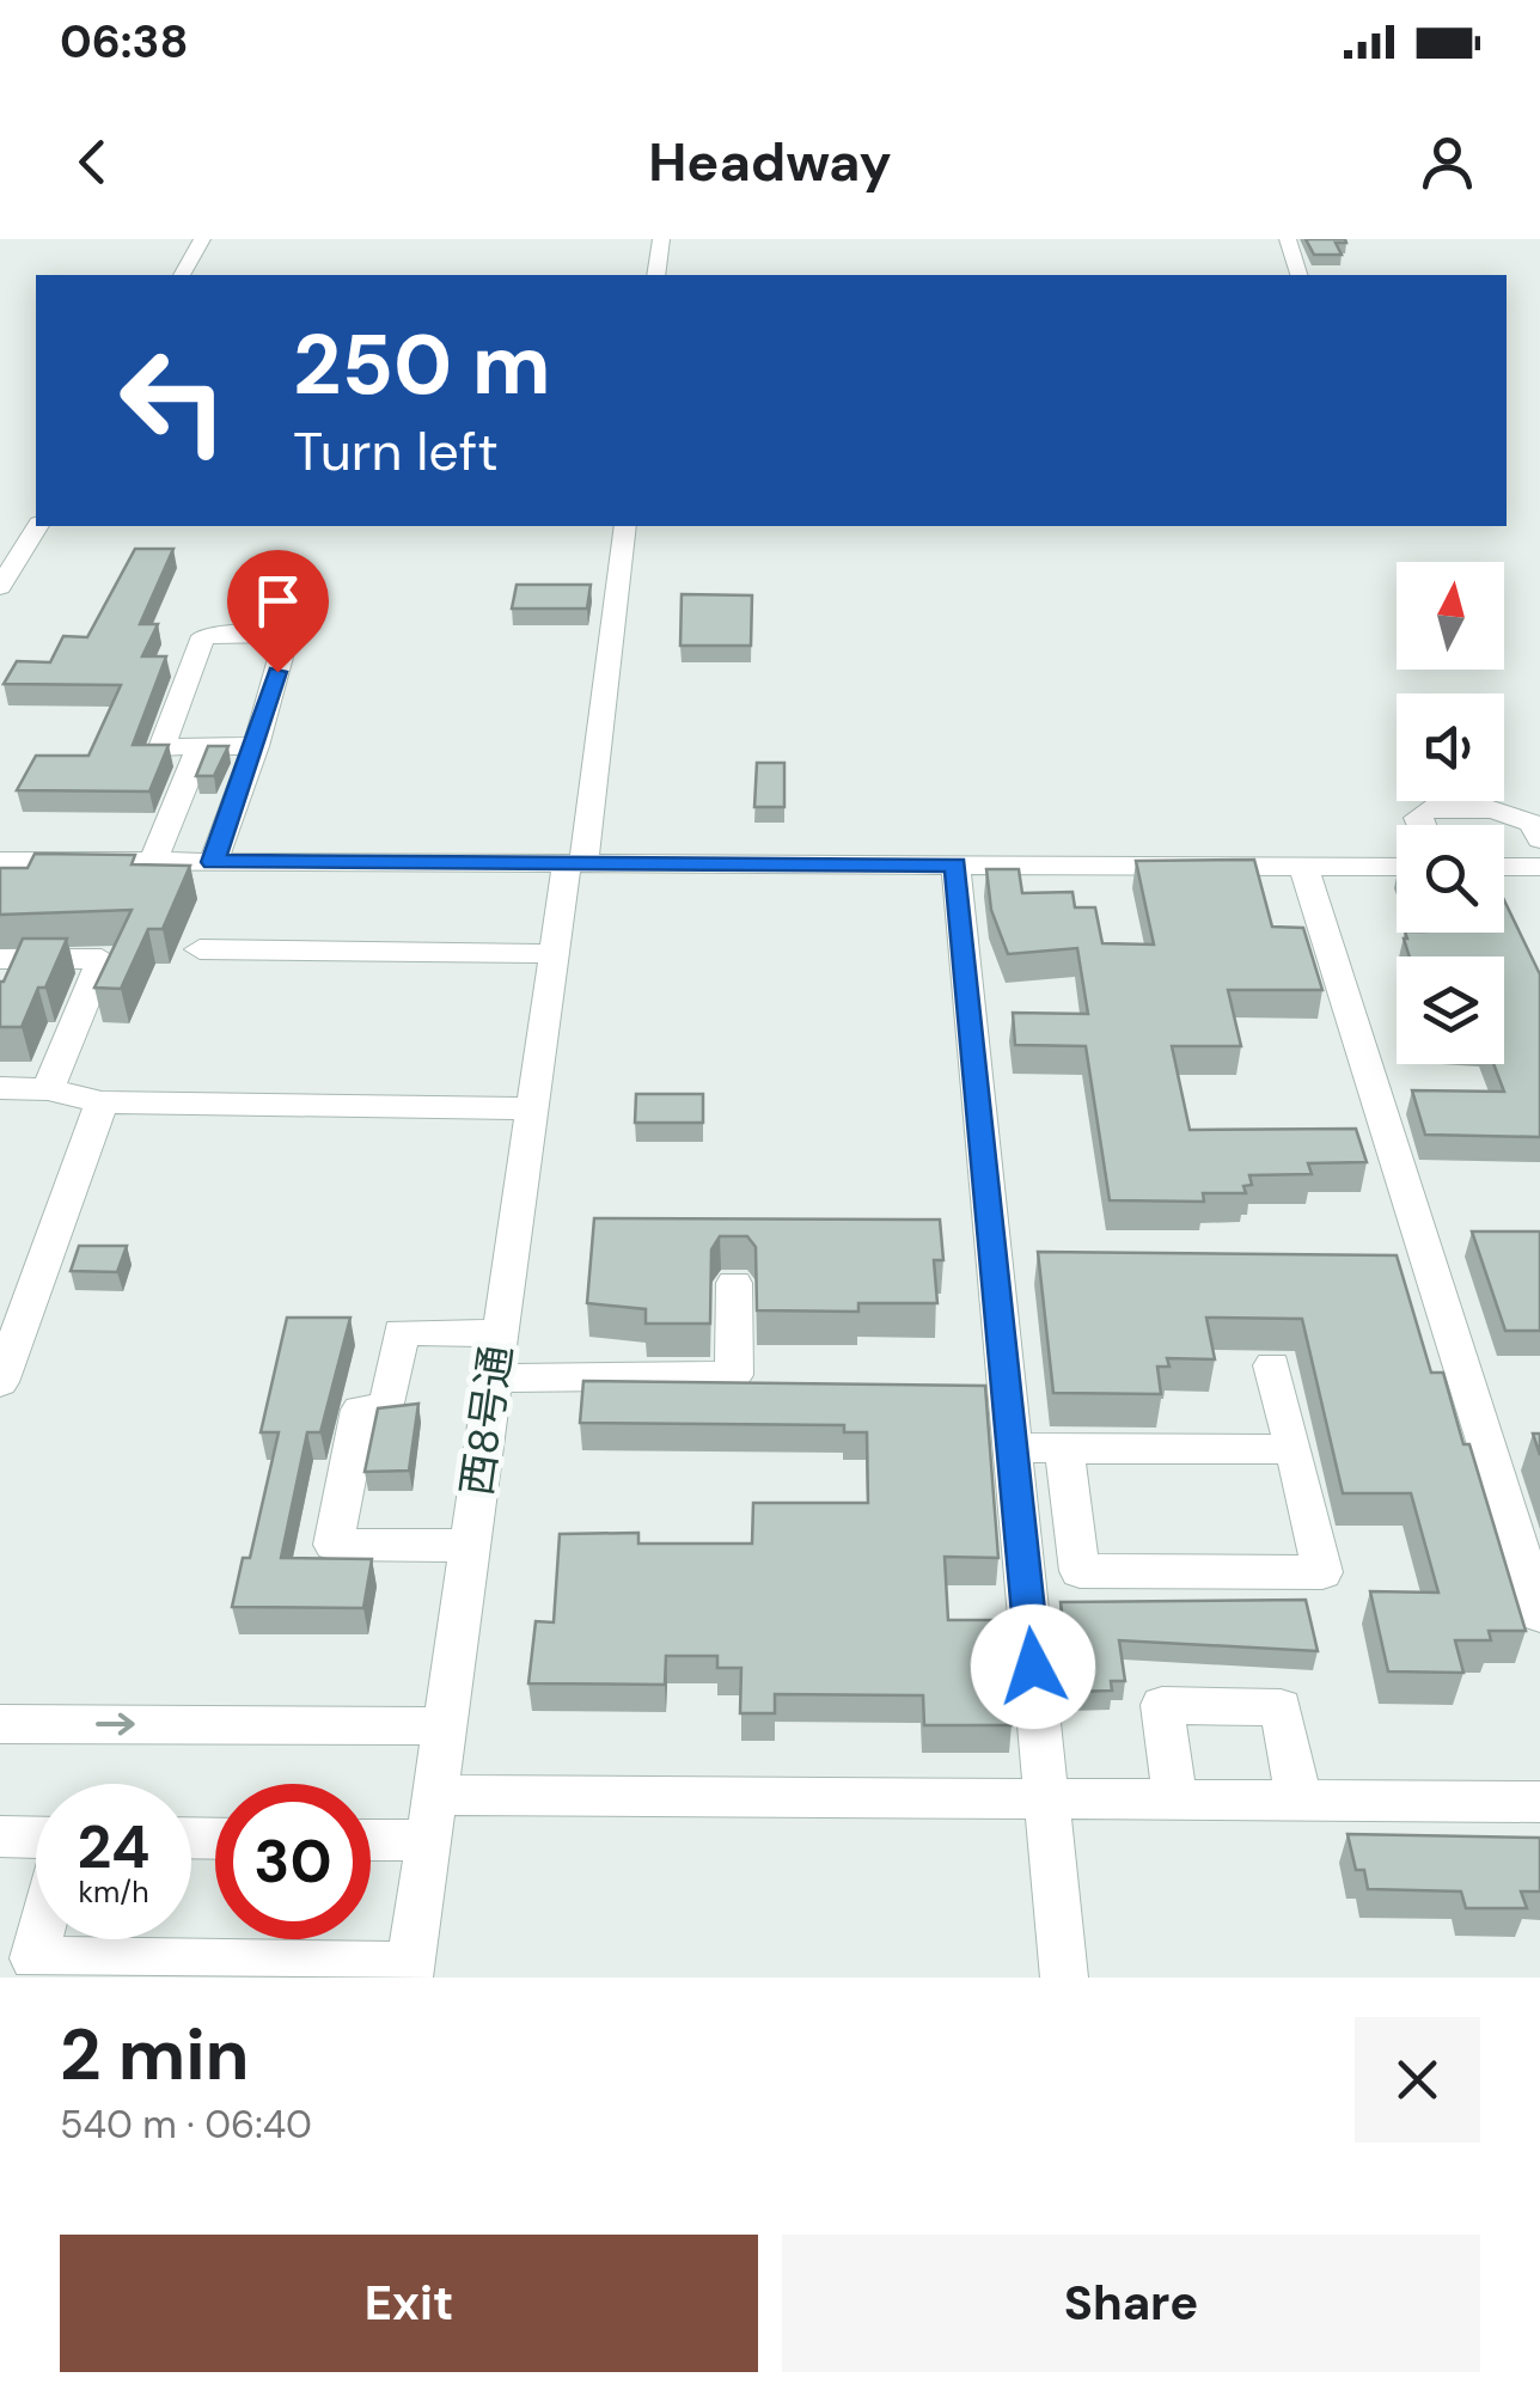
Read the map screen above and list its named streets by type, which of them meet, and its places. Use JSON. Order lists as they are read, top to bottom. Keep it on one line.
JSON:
{"streets":{"street":["西8号通"]},"north":"top","page":{"status":"06:38","header":"Headway","turn":["250 m","Turn left"],"speed":"24 km/h","limit":"30","heading":["2 min","540 m · 06:40"],"buttons":["Exit","Share"]}}
